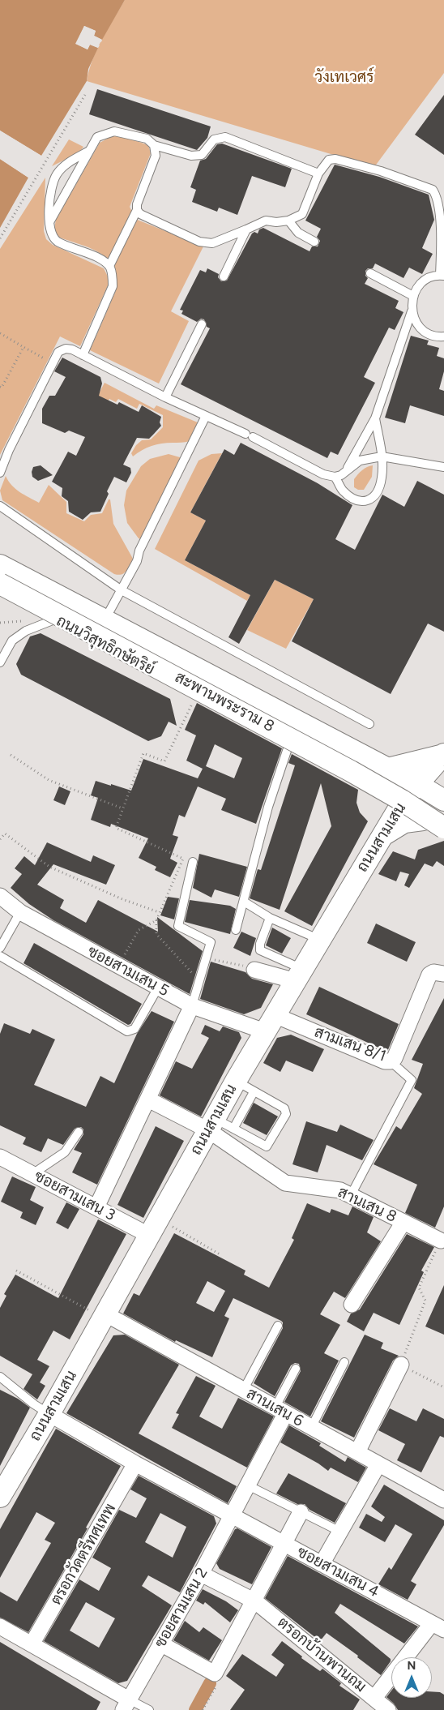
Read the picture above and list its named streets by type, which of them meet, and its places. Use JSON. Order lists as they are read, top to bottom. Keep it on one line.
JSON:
{"streets":{"main road":["ถนนวิสุทธิกษัตริย์","สะพานพระราม 8","ถนนสามเสน"],"street":["ซอยสามเสน 5","สามเสน 8/1","ซอยสามเสน 3","สานเสน 8","สานเสน 6","ตรอกวัดตรีทศเทพ","ซอยสามเสน 4","ซอยสามเสน 2","ตรอกบ้านพานถม"]},"crossings":[["ถนนวิสุทธิกษัตริย์","สะพานพระราม 8"],["ถนนวิสุทธิกษัตริย์","ถนนสามเสน"],["ถนนสามเสน","ซอยสามเสน 5"],["ถนนสามเสน","สามเสน 8/1"],["ถนนสามเสน","ซอยสามเสน 3"],["ถนนสามเสน","สานเสน 8"],["ถนนสามเสน","สานเสน 6"],["ถนนสามเสน","ซอยสามเสน 4"],["ซอยสามเสน 5","สามเสน 8/1"],["ตรอกวัดตรีทศเทพ","ซอยสามเสน 4"],["ซอยสามเสน 4","ซอยสามเสน 2"],["ซอยสามเสน 2","ตรอกบ้านพานถม"]],"parks":["วังเทเวศร์"],"north":"top"}
